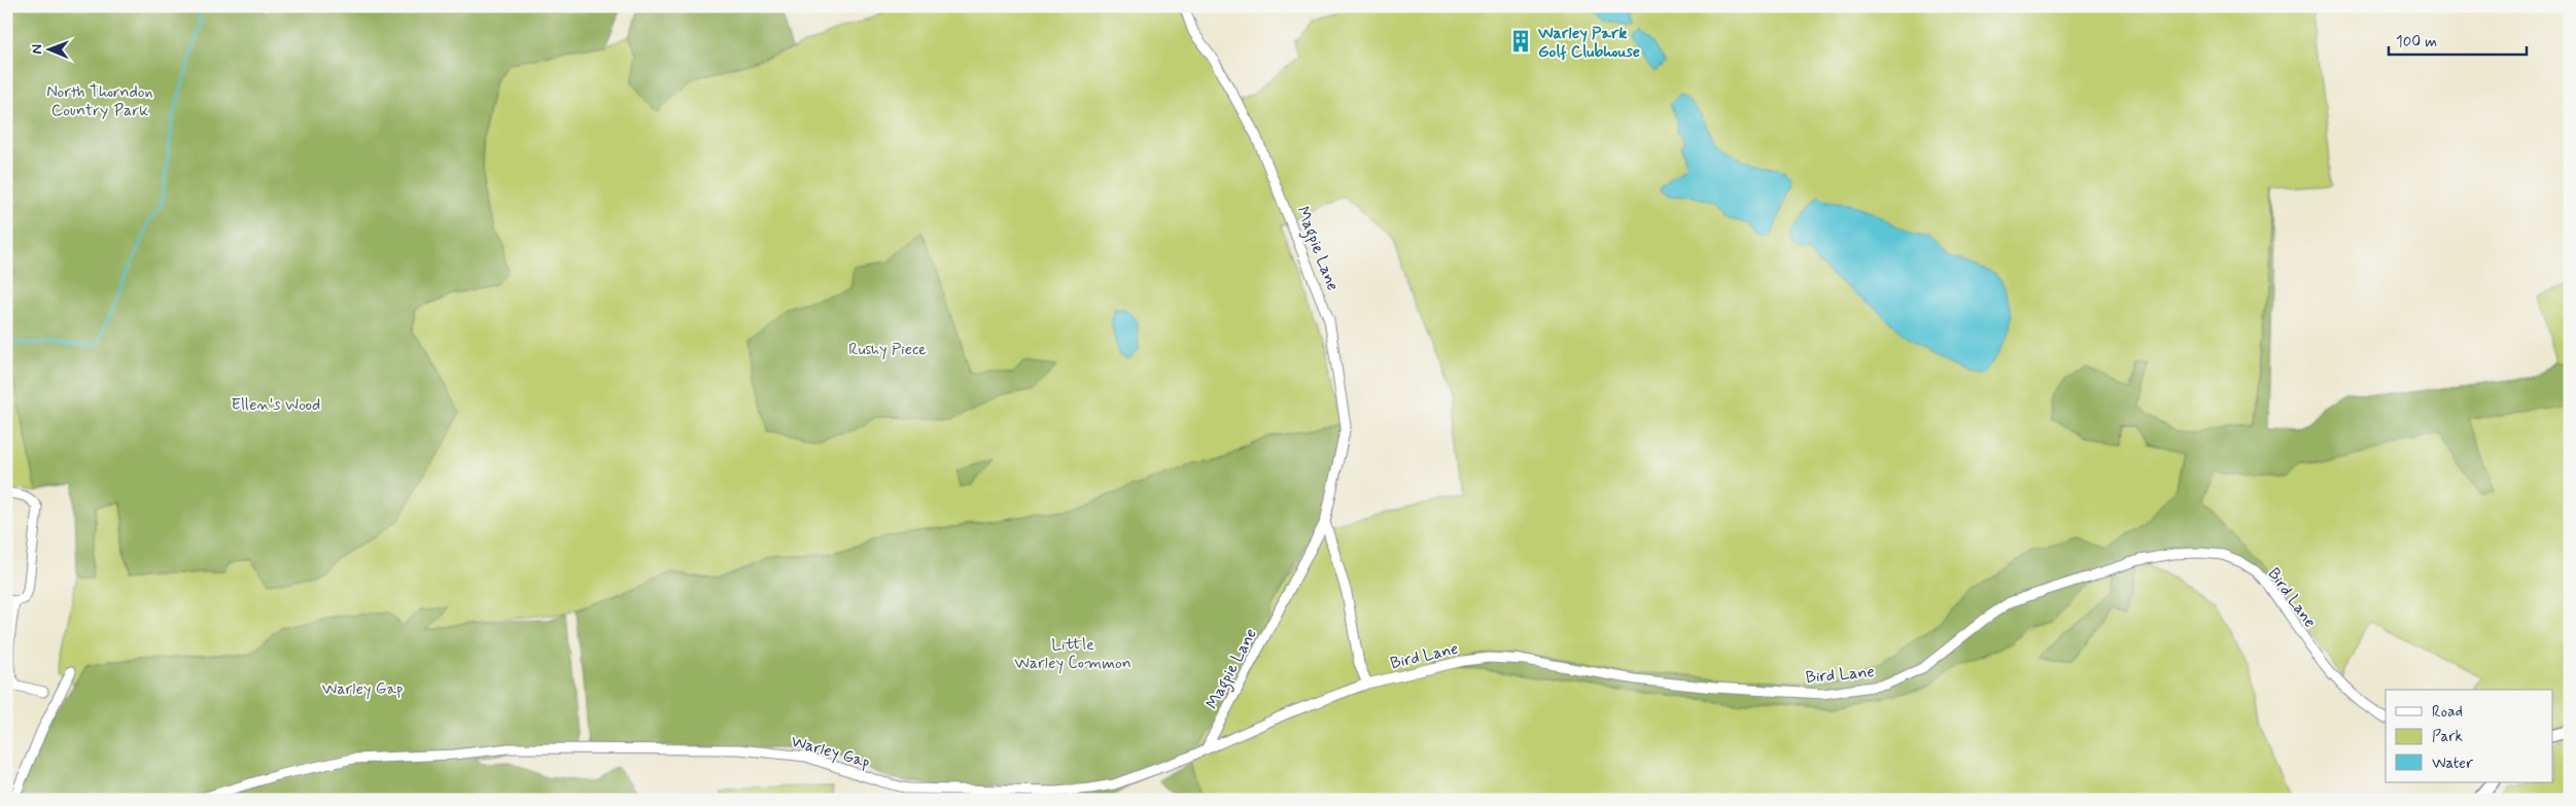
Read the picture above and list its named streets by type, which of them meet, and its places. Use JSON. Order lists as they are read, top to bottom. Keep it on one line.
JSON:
{"streets":{"street":["Magpie Lane","Bird Lane","Warley Gap"]},"crossings":[["Magpie Lane","Bird Lane"],["Magpie Lane","Warley Gap"],["Bird Lane","Warley Gap"]],"parks":["North Thorndon Country Park","Rushy Piece","Ellen's Wood","Little Warley Common","Warley Gap"],"places":{"building":["Warley Park Golf Clubhouse"]},"legend":["Road","Park","Water"],"scale_bar":"100 m","north":"left"}
